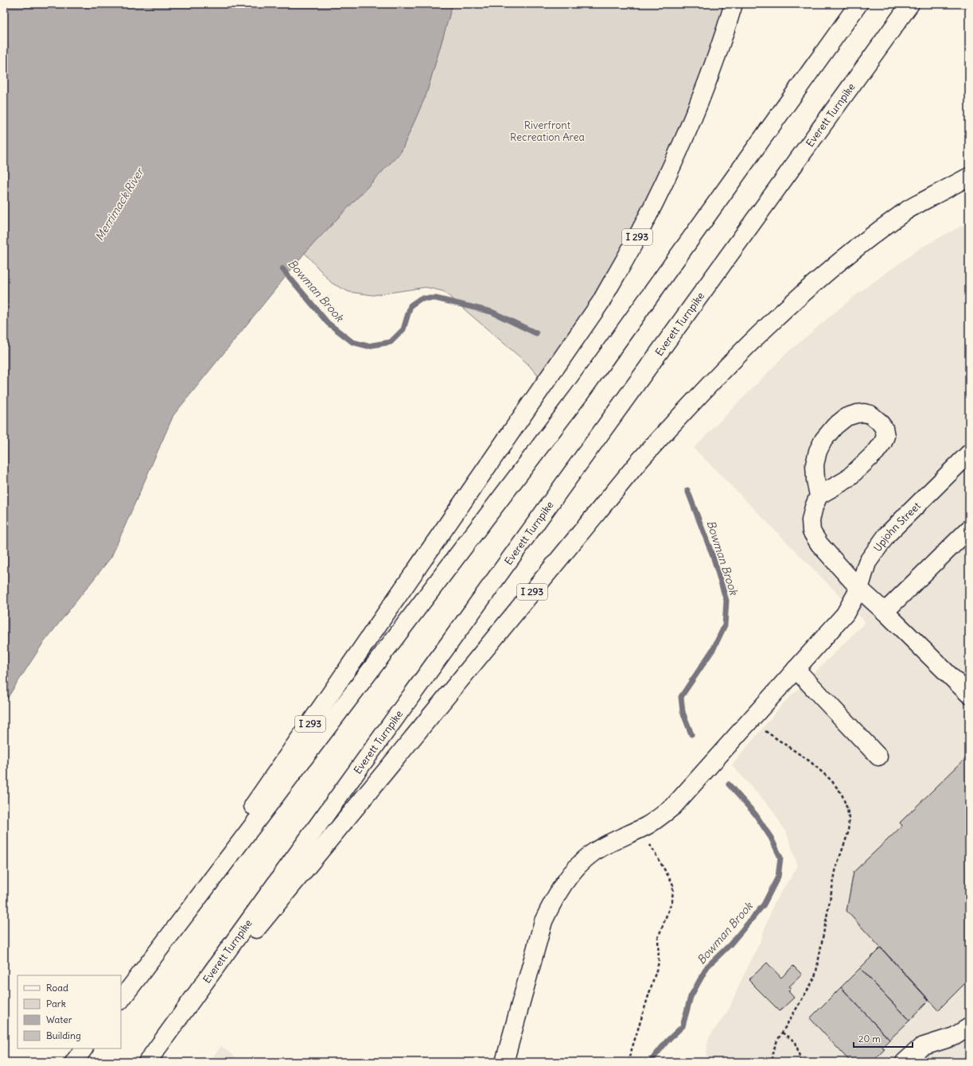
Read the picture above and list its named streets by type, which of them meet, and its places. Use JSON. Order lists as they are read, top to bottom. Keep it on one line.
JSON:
{"streets":{"main road":["Everett Turnpike","I 293","Upjohn Street"]},"crossings":[["Everett Turnpike","I 293"]],"water":["Merrimack River","Bowman Brook"],"parks":["Riverfront Recreation Area"],"legend":["Road","Park","Water","Building"],"scale_bar":"20 m"}
